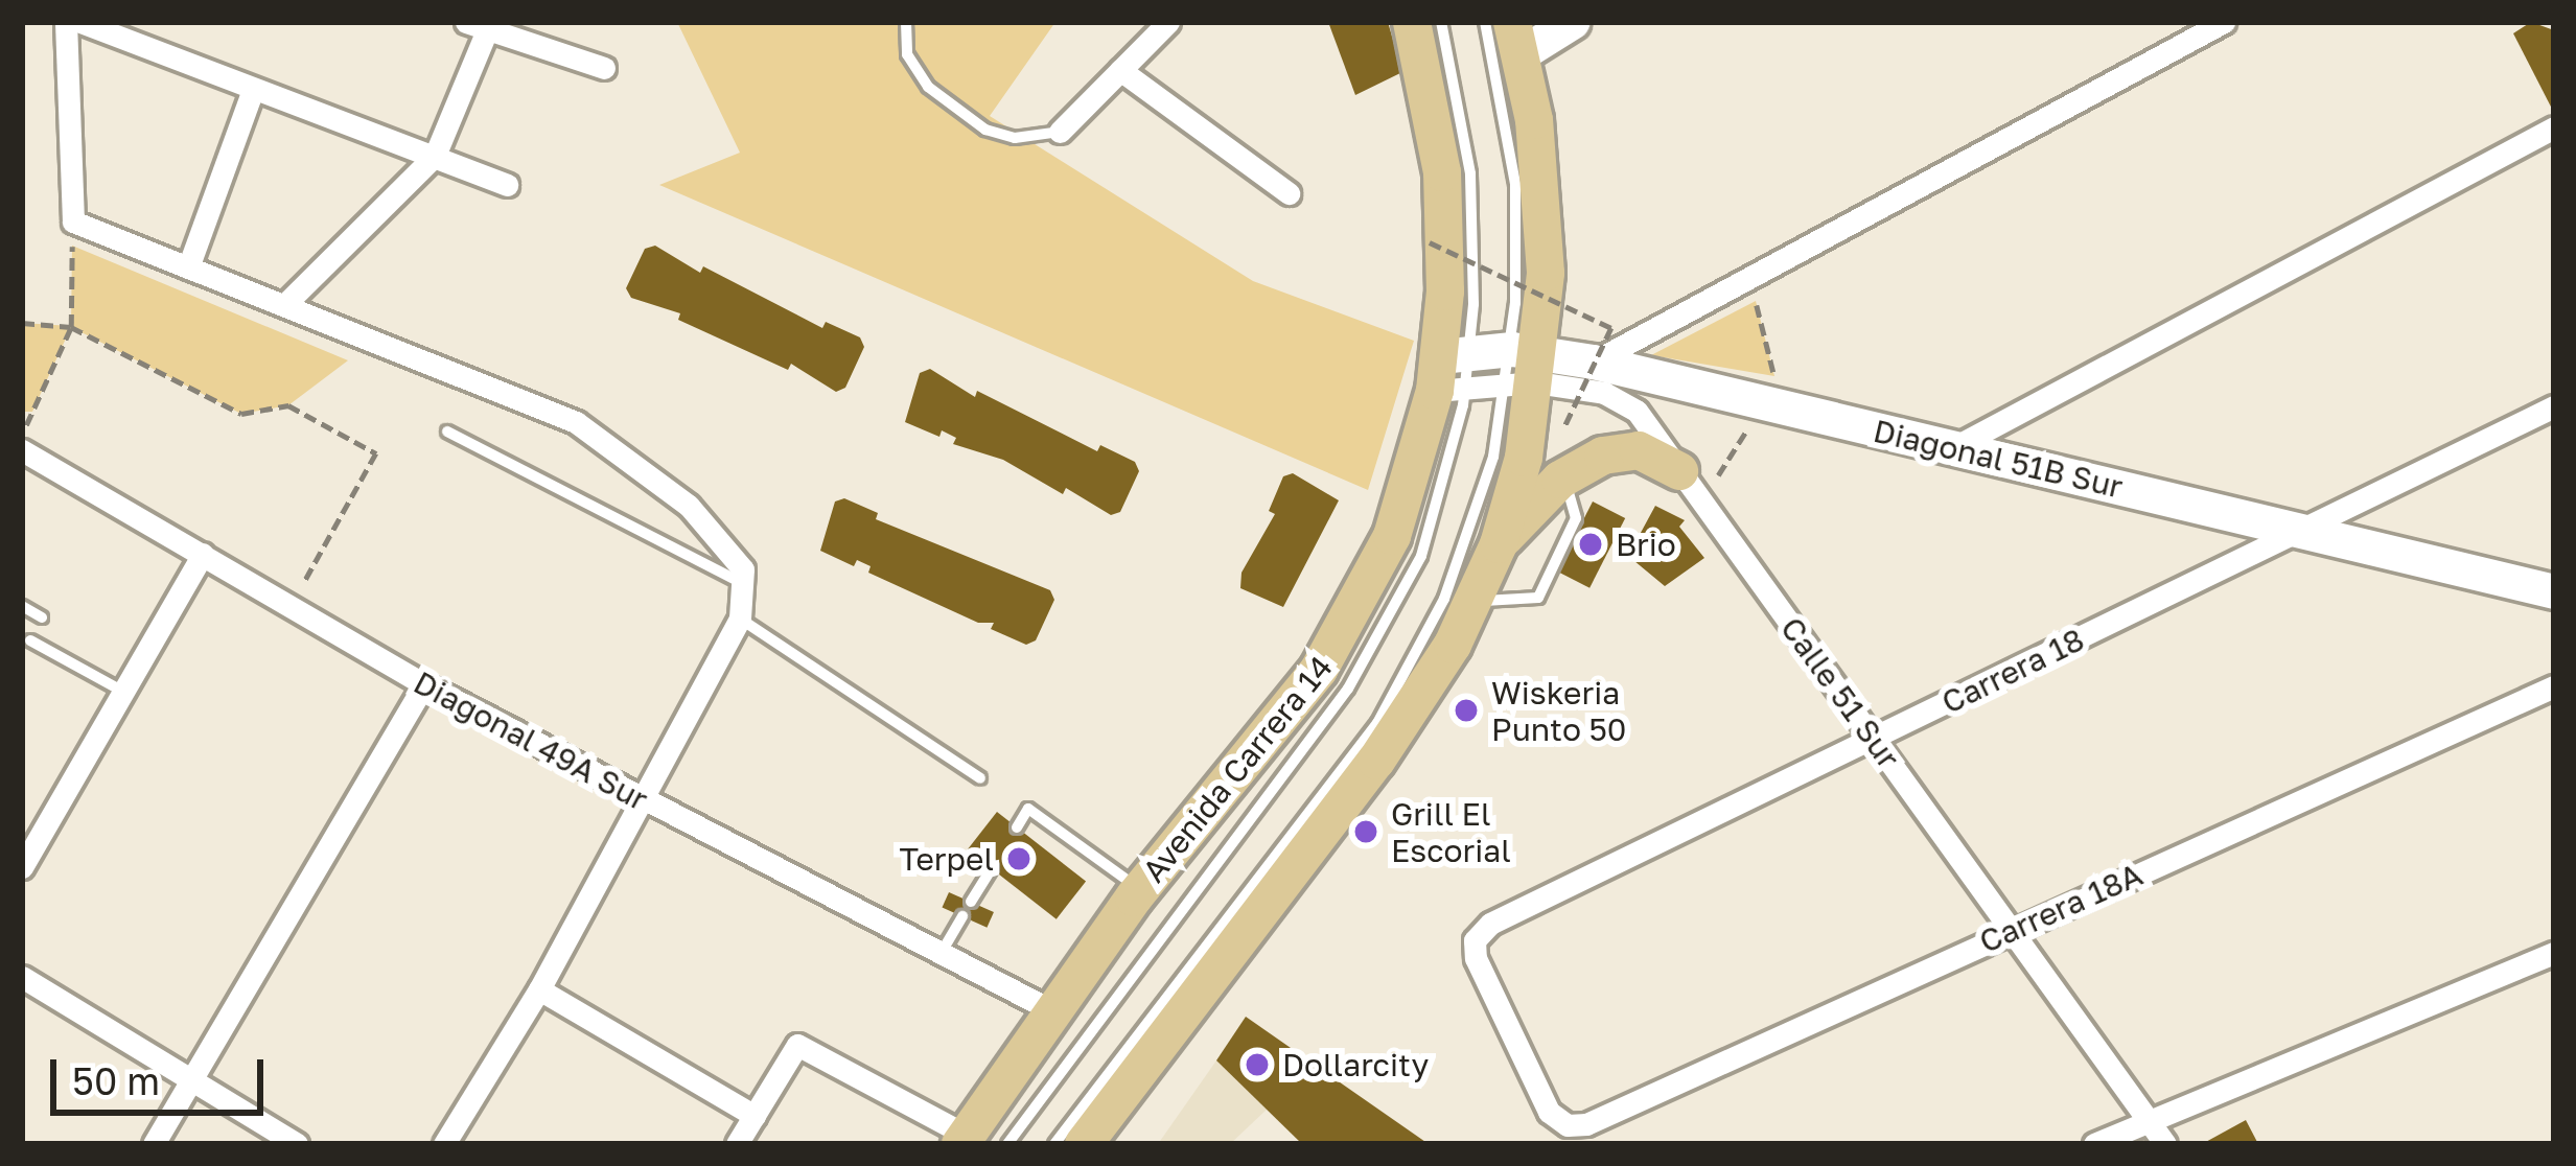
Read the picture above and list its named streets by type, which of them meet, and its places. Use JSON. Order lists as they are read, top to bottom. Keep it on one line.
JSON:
{"streets":{"main road":["Avenida Carrera 14"],"street":["Diagonal 51B Sur","Carrera 18","Calle 51 Sur","Diagonal 49A Sur","Carrera 18A"]},"crossings":[["Diagonal 51B Sur","Carrera 18"],["Diagonal 51B Sur","Calle 51 Sur"],["Diagonal 51B Sur","Avenida Carrera 14"],["Carrera 18","Calle 51 Sur"],["Carrera 18","Carrera 18A"],["Calle 51 Sur","Carrera 18A"],["Diagonal 49A Sur","Avenida Carrera 14"]],"places":["Brio","Wiskeria Punto 50","Grill El Escorial","Terpel","Dollarcity"],"scale_bar":"50 m"}
